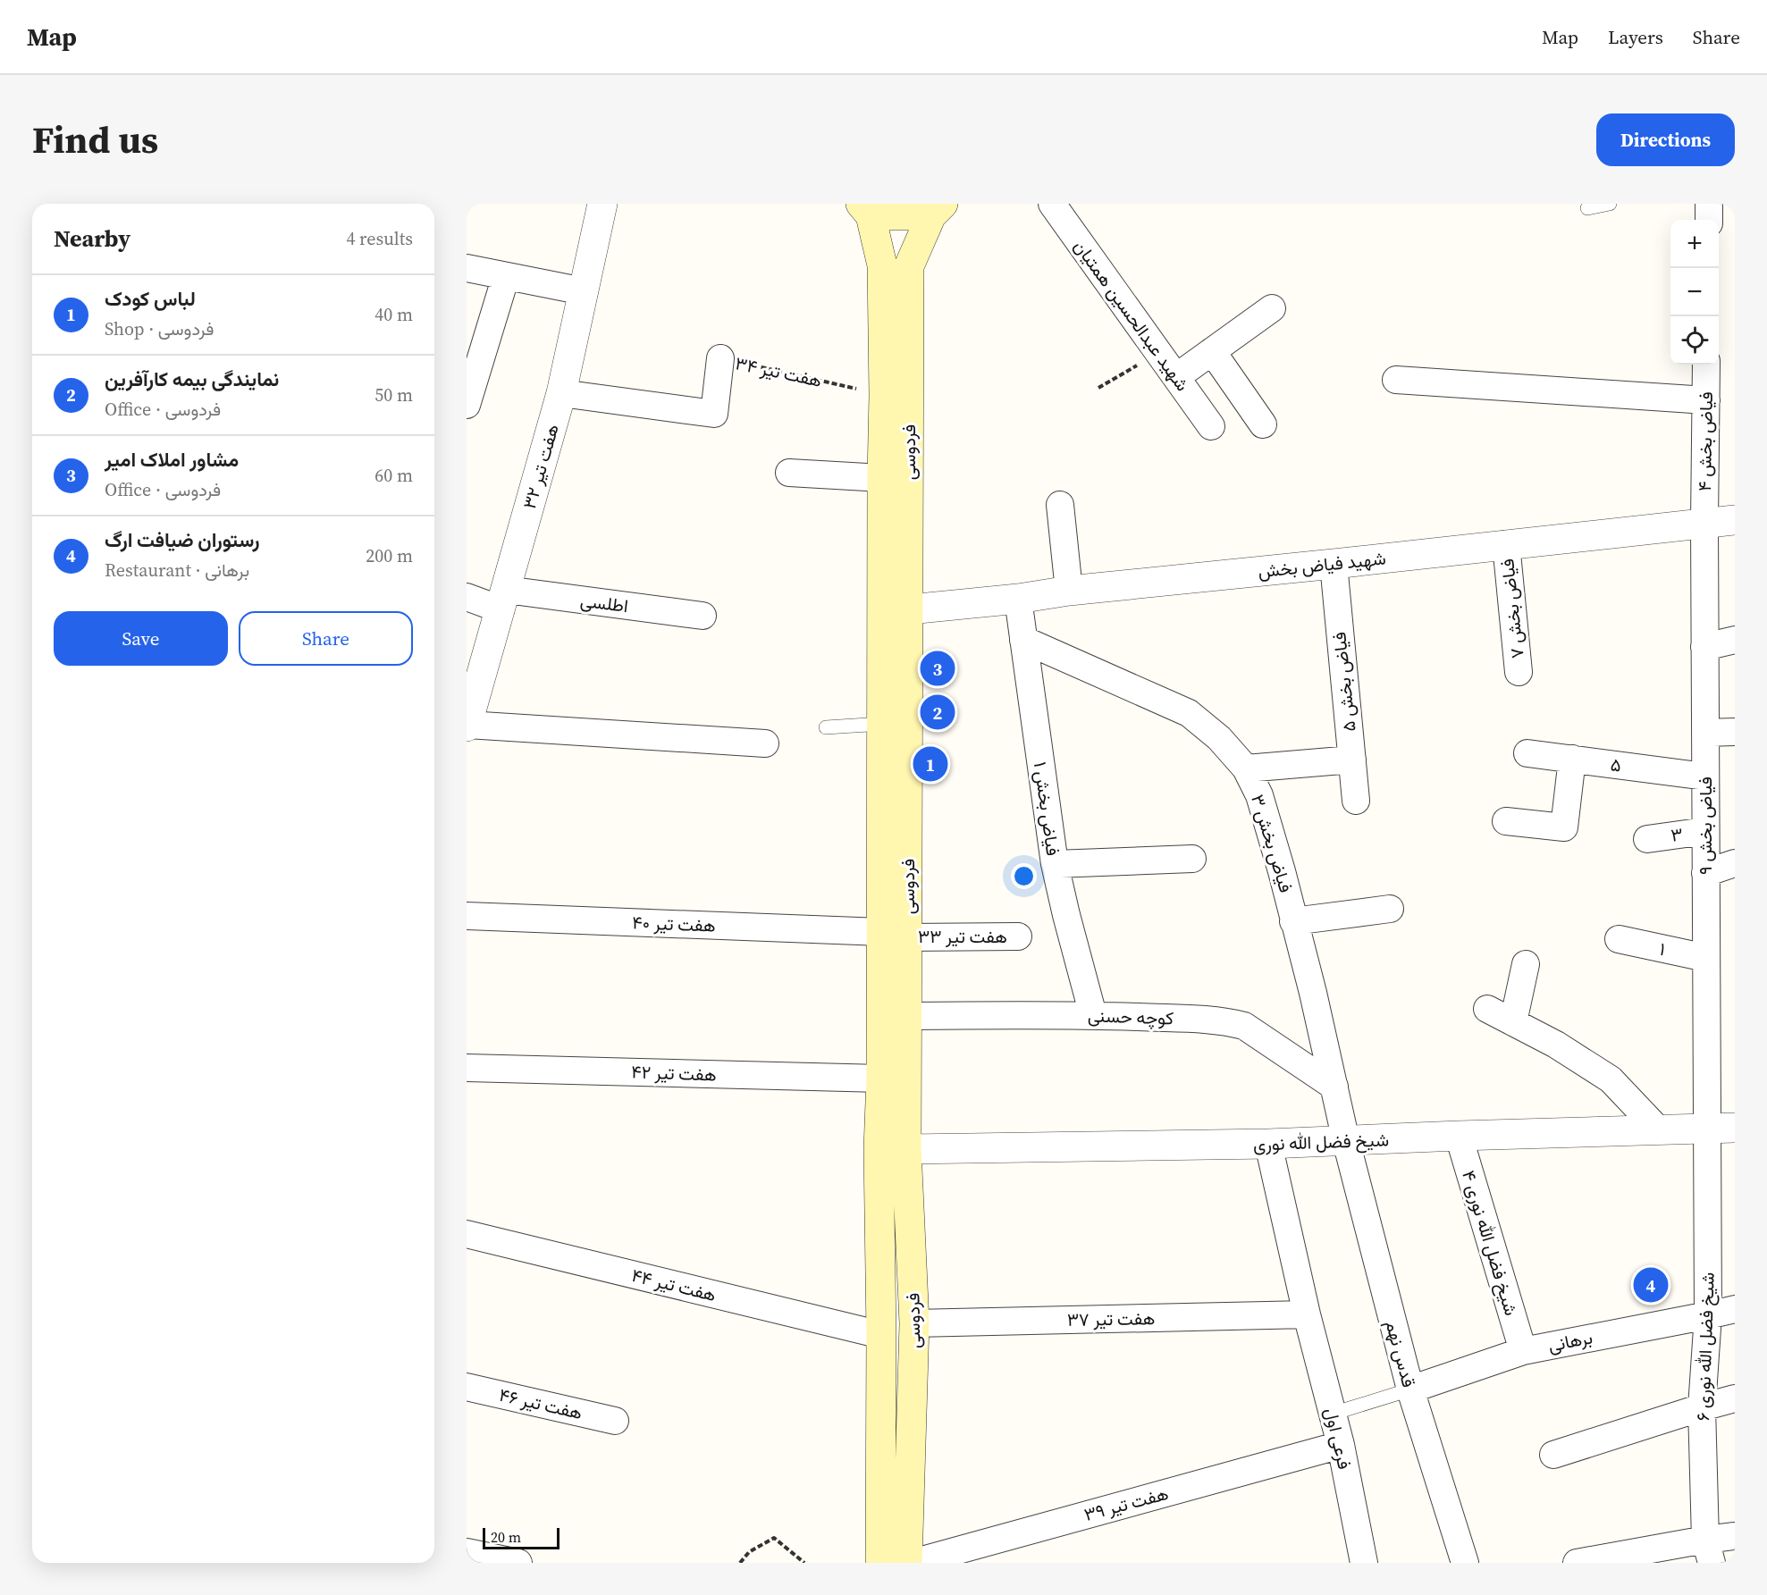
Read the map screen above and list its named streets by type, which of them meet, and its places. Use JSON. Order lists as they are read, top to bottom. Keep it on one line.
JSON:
{"streets":{"main road":["فردوسی"],"street":["شهید عبدالحسین همتیان","هفت تیر ۳۴","فیاض بخش ۴","هفت تیر ۳۲","شهید فیاض بخش","اطلسی","فیاض بخش ۷","فیاض بخش ۵","۵","فیاض بخش ۱","فیاض بخش ۹","۳","فیاض بخش ۳","هفت تیر ۴۰","هفت تیر ۳۳","۱","کوچه حسنی","هفت تیر ۴۲","شیخ فضل الله نوری","شیخ فضل الله نوری ۴","هفت تیر ۴۴","هفت تیر ۳۷","برهانی","شیخ فضل الله نوری ۶","قدس نهم","هفت تیر ۴۶","فرعی اول","هفت تیر ۳۹"]},"crossings":[["هفت تیر ۳۴","فردوسی"],["هفت تیر ۳۴","هفت تیر ۳۲"],["فیاض بخش ۴","شهید فیاض بخش"],["فیاض بخش ۴","فیاض بخش ۹"],["فردوسی","شهید فیاض بخش"],["فردوسی","هفت تیر ۴۰"],["فردوسی","هفت تیر ۳۳"],["فردوسی","کوچه حسنی"],["فردوسی","هفت تیر ۴۲"],["فردوسی","شیخ فضل الله نوری"],["فردوسی","هفت تیر ۴۴"],["فردوسی","هفت تیر ۳۷"],["هفت تیر ۳۲","اطلسی"],["شهید فیاض بخش","فیاض بخش ۷"],["شهید فیاض بخش","فیاض بخش ۵"],["شهید فیاض بخش","فیاض بخش ۱"],["شهید فیاض بخش","فیاض بخش ۹"],["۵","فیاض بخش ۹"],["فیاض بخش ۱","فیاض بخش ۳"],["فیاض بخش ۱","کوچه حسنی"],["فیاض بخش ۹","۳"],["فیاض بخش ۹","۱"],["فیاض بخش ۹","شیخ فضل الله نوری"],["فیاض بخش ۹","شیخ فضل الله نوری ۶"],["فیاض بخش ۳","کوچه حسنی"],["فیاض بخش ۳","شیخ فضل الله نوری"],["فیاض بخش ۳","قدس نهم"],["هفت تیر ۴۰","هفت تیر ۳۳"],["شیخ فضل الله نوری","شیخ فضل الله نوری ۴"],["شیخ فضل الله نوری","شیخ فضل الله نوری ۶"],["شیخ فضل الله نوری","قدس نهم"],["شیخ فضل الله نوری","فرعی اول"],["شیخ فضل الله نوری ۴","برهانی"],["هفت تیر ۳۷","فرعی اول"],["برهانی","شیخ فضل الله نوری ۶"],["برهانی","قدس نهم"],["فرعی اول","هفت تیر ۳۹"]],"scale_bar":"20 m","page":{"header":"Map","nav":["Map","Layers","Share"],"title":"Find us","buttons":["Directions",["Save","Share"]],"heading":["Nearby","4 results"],"map_buttons":["+","−"],"list":[{"mark":"1","name":"لباس کودک","note":"Shop · فردوسی","value":"40 m"},{"mark":"2","name":"نمایندگی بیمه کارآفرین","note":"Office · فردوسی","value":"50 m"},{"mark":"3","name":"مشاور املاک امیر","note":"Office · فردوسی","value":"60 m"},{"mark":"4","name":"رستوران ضیافت ارگ","note":"Restaurant · برهانی","value":"200 m"}],"pins":["3","2","1","4"],"scale":"20 m"}}
